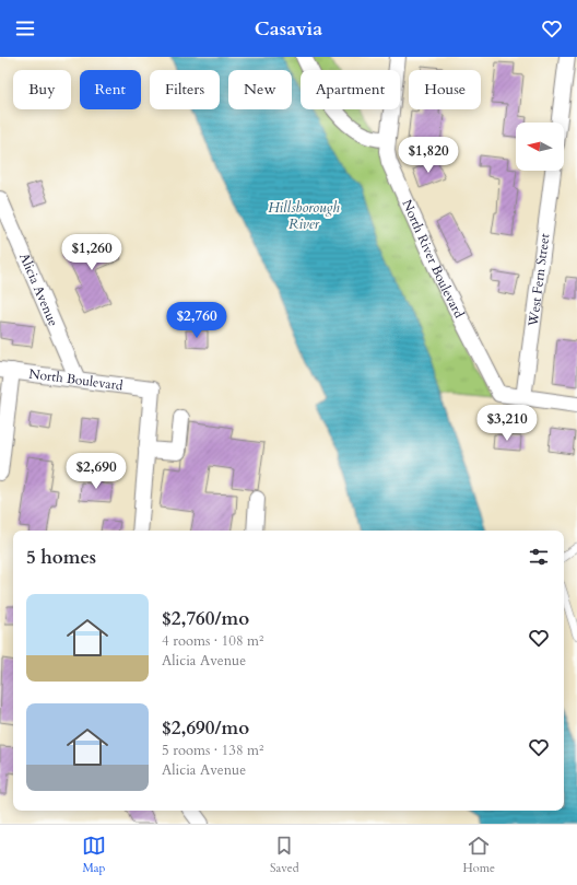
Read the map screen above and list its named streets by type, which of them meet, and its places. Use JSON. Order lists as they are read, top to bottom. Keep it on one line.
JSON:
{"streets":{"street":["North River Boulevard","West Fern Street","Alicia Avenue","North Boulevard"]},"crossings":[["North River Boulevard","West Fern Street"],["Alicia Avenue","North Boulevard"]],"water":["Hillsborough River"],"north":"left","page":{"header":"Casavia","chip":["Buy","Rent","Filters","New","Apartment","House"],"price":["$1,820","$1,260","$2,760","$3,210","$2,690"],"heading":"5 homes","list":[{"name":"$2,760/mo","note":"4 rooms · 108 m² · Alicia Avenue"},{"name":"$2,690/mo","note":"5 rooms · 138 m² · Alicia Avenue"}],"tabs":["Map","Saved","Home"]}}
